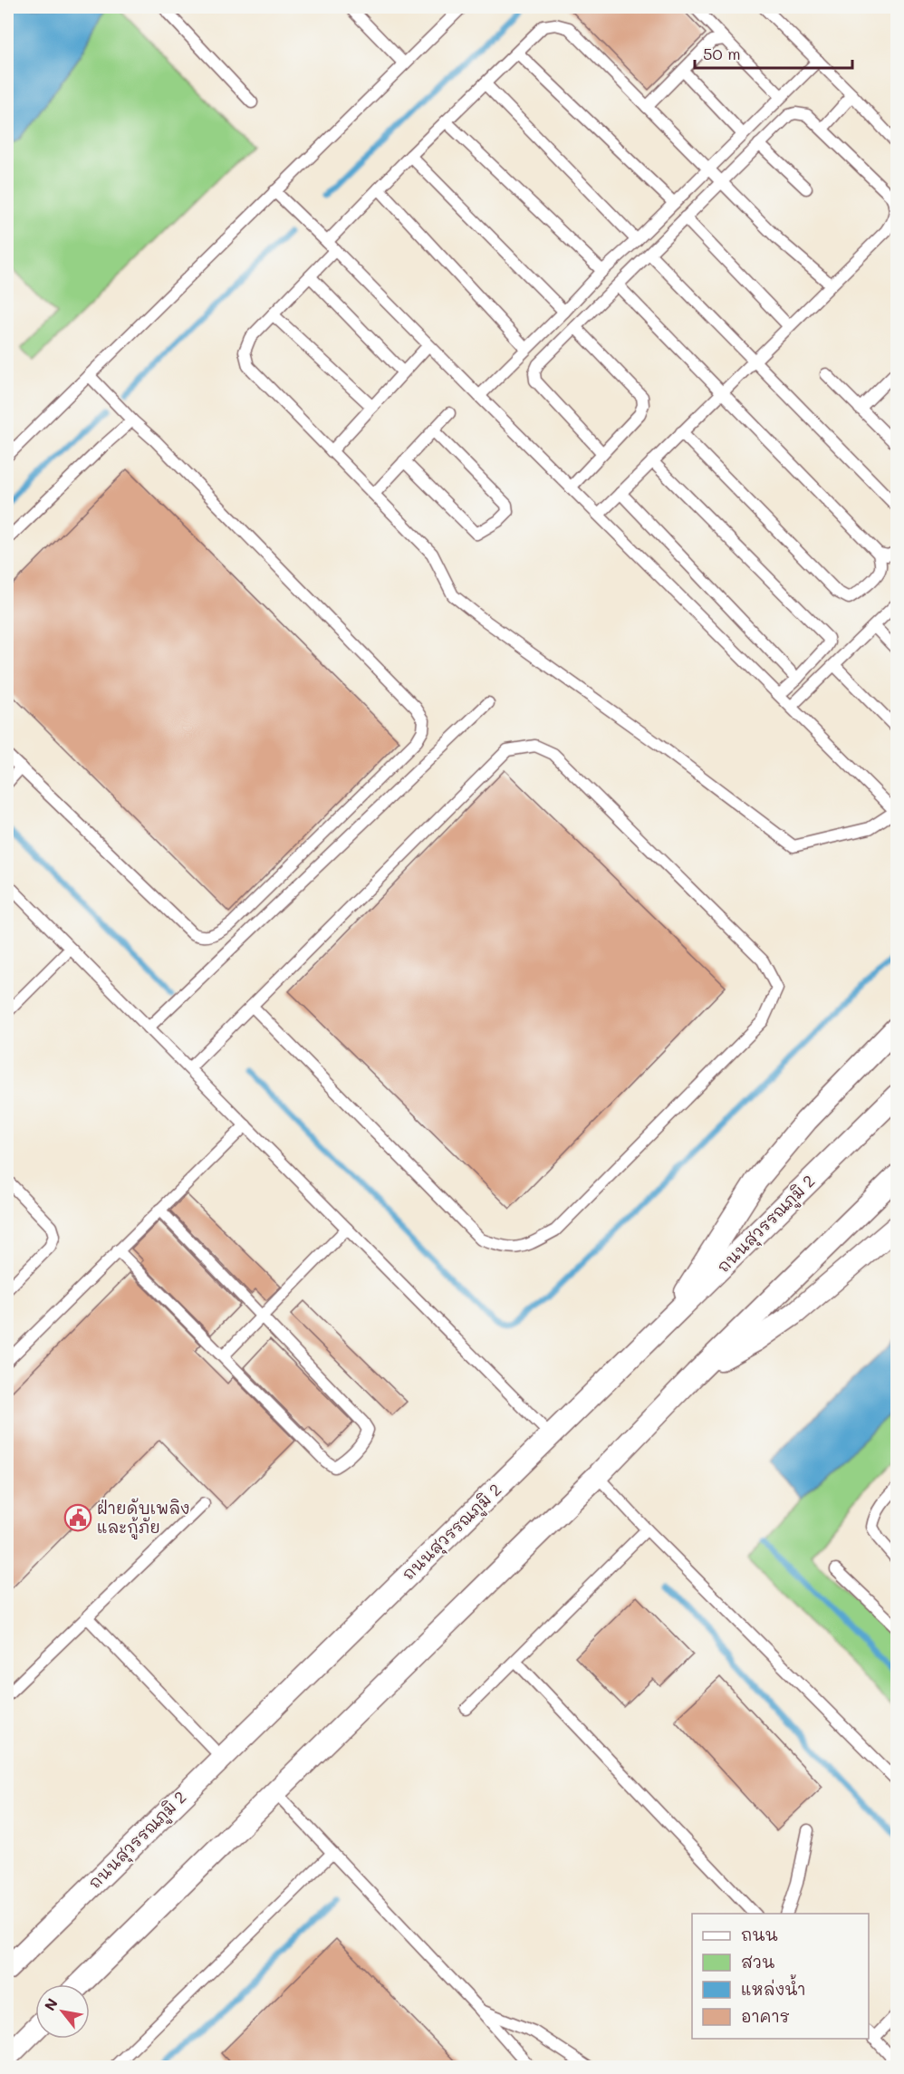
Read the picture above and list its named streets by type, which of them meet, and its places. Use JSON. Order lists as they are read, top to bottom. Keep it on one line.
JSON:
{"streets":{"street":["ถนนสุวรรณภูมิ 2"]},"places":{"public building":["ฝ่ายดับเพลิง และกู้ภัย"]},"legend":["ถนน","สวน","แหล่งน้ำ","อาคาร"],"scale_bar":"50 m","north":"top left"}
